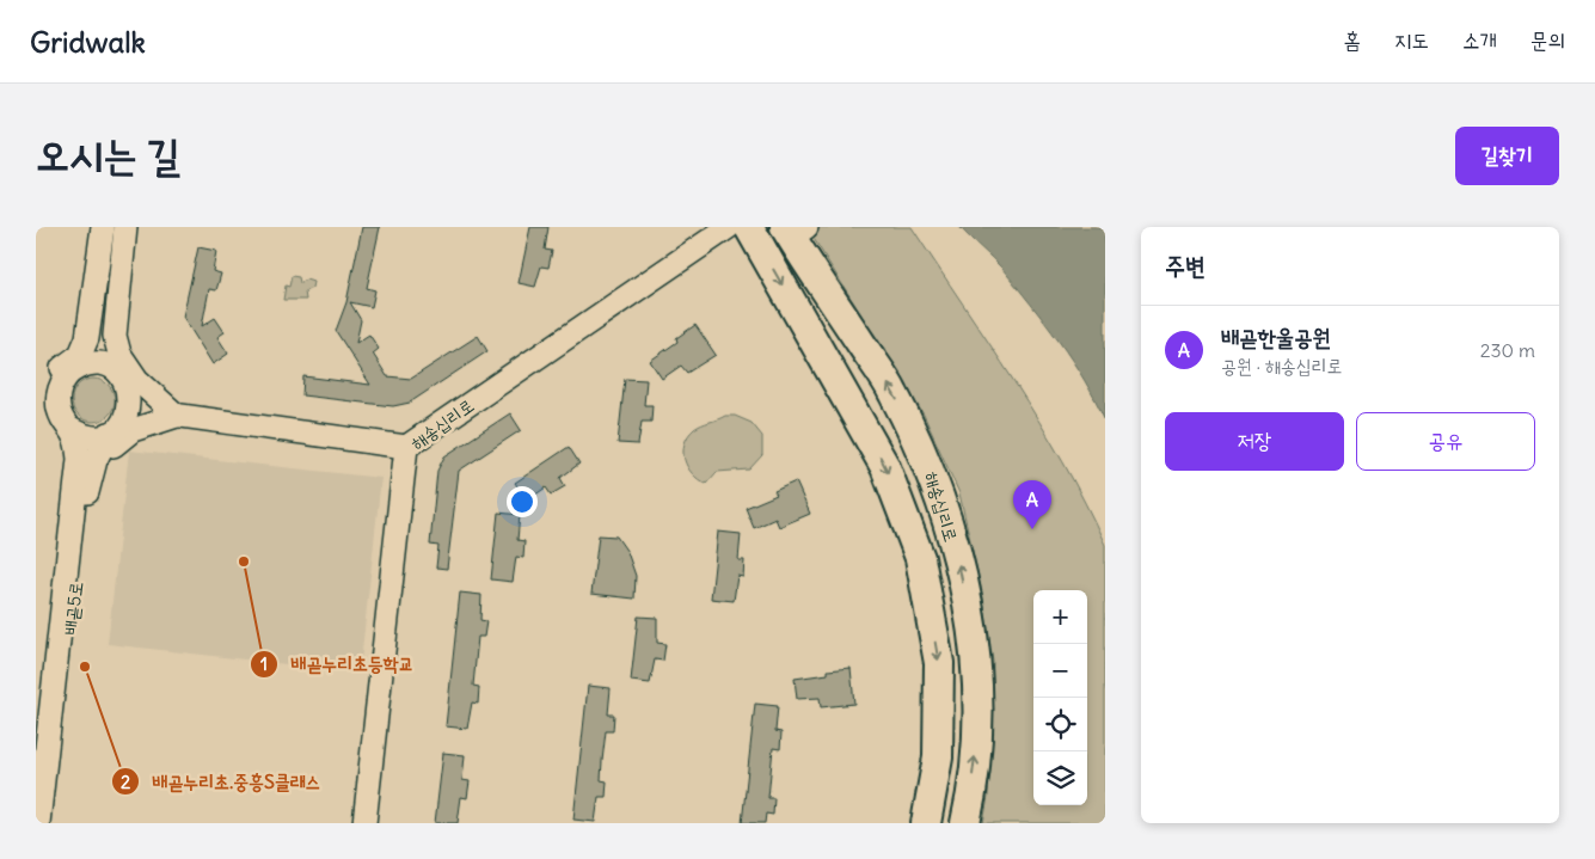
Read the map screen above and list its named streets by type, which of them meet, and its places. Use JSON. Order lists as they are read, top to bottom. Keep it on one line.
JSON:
{"streets":{"main road":["해송십리로"],"street":["배곧5로"]},"places":["배곧누리초등학교","배곧누리초.중흥S클래스"],"page":{"header":"Gridwalk","nav":["홈","지도","소개","문의"],"buttons":["길찾기",["저장","공유"]],"title":"오시는 길","heading":"주변","list":[{"mark":"A","name":"배곧한울공원","note":"공원 · 해송십리로","value":"230 m"}],"pins":"A","map_buttons":["+","−"]}}
